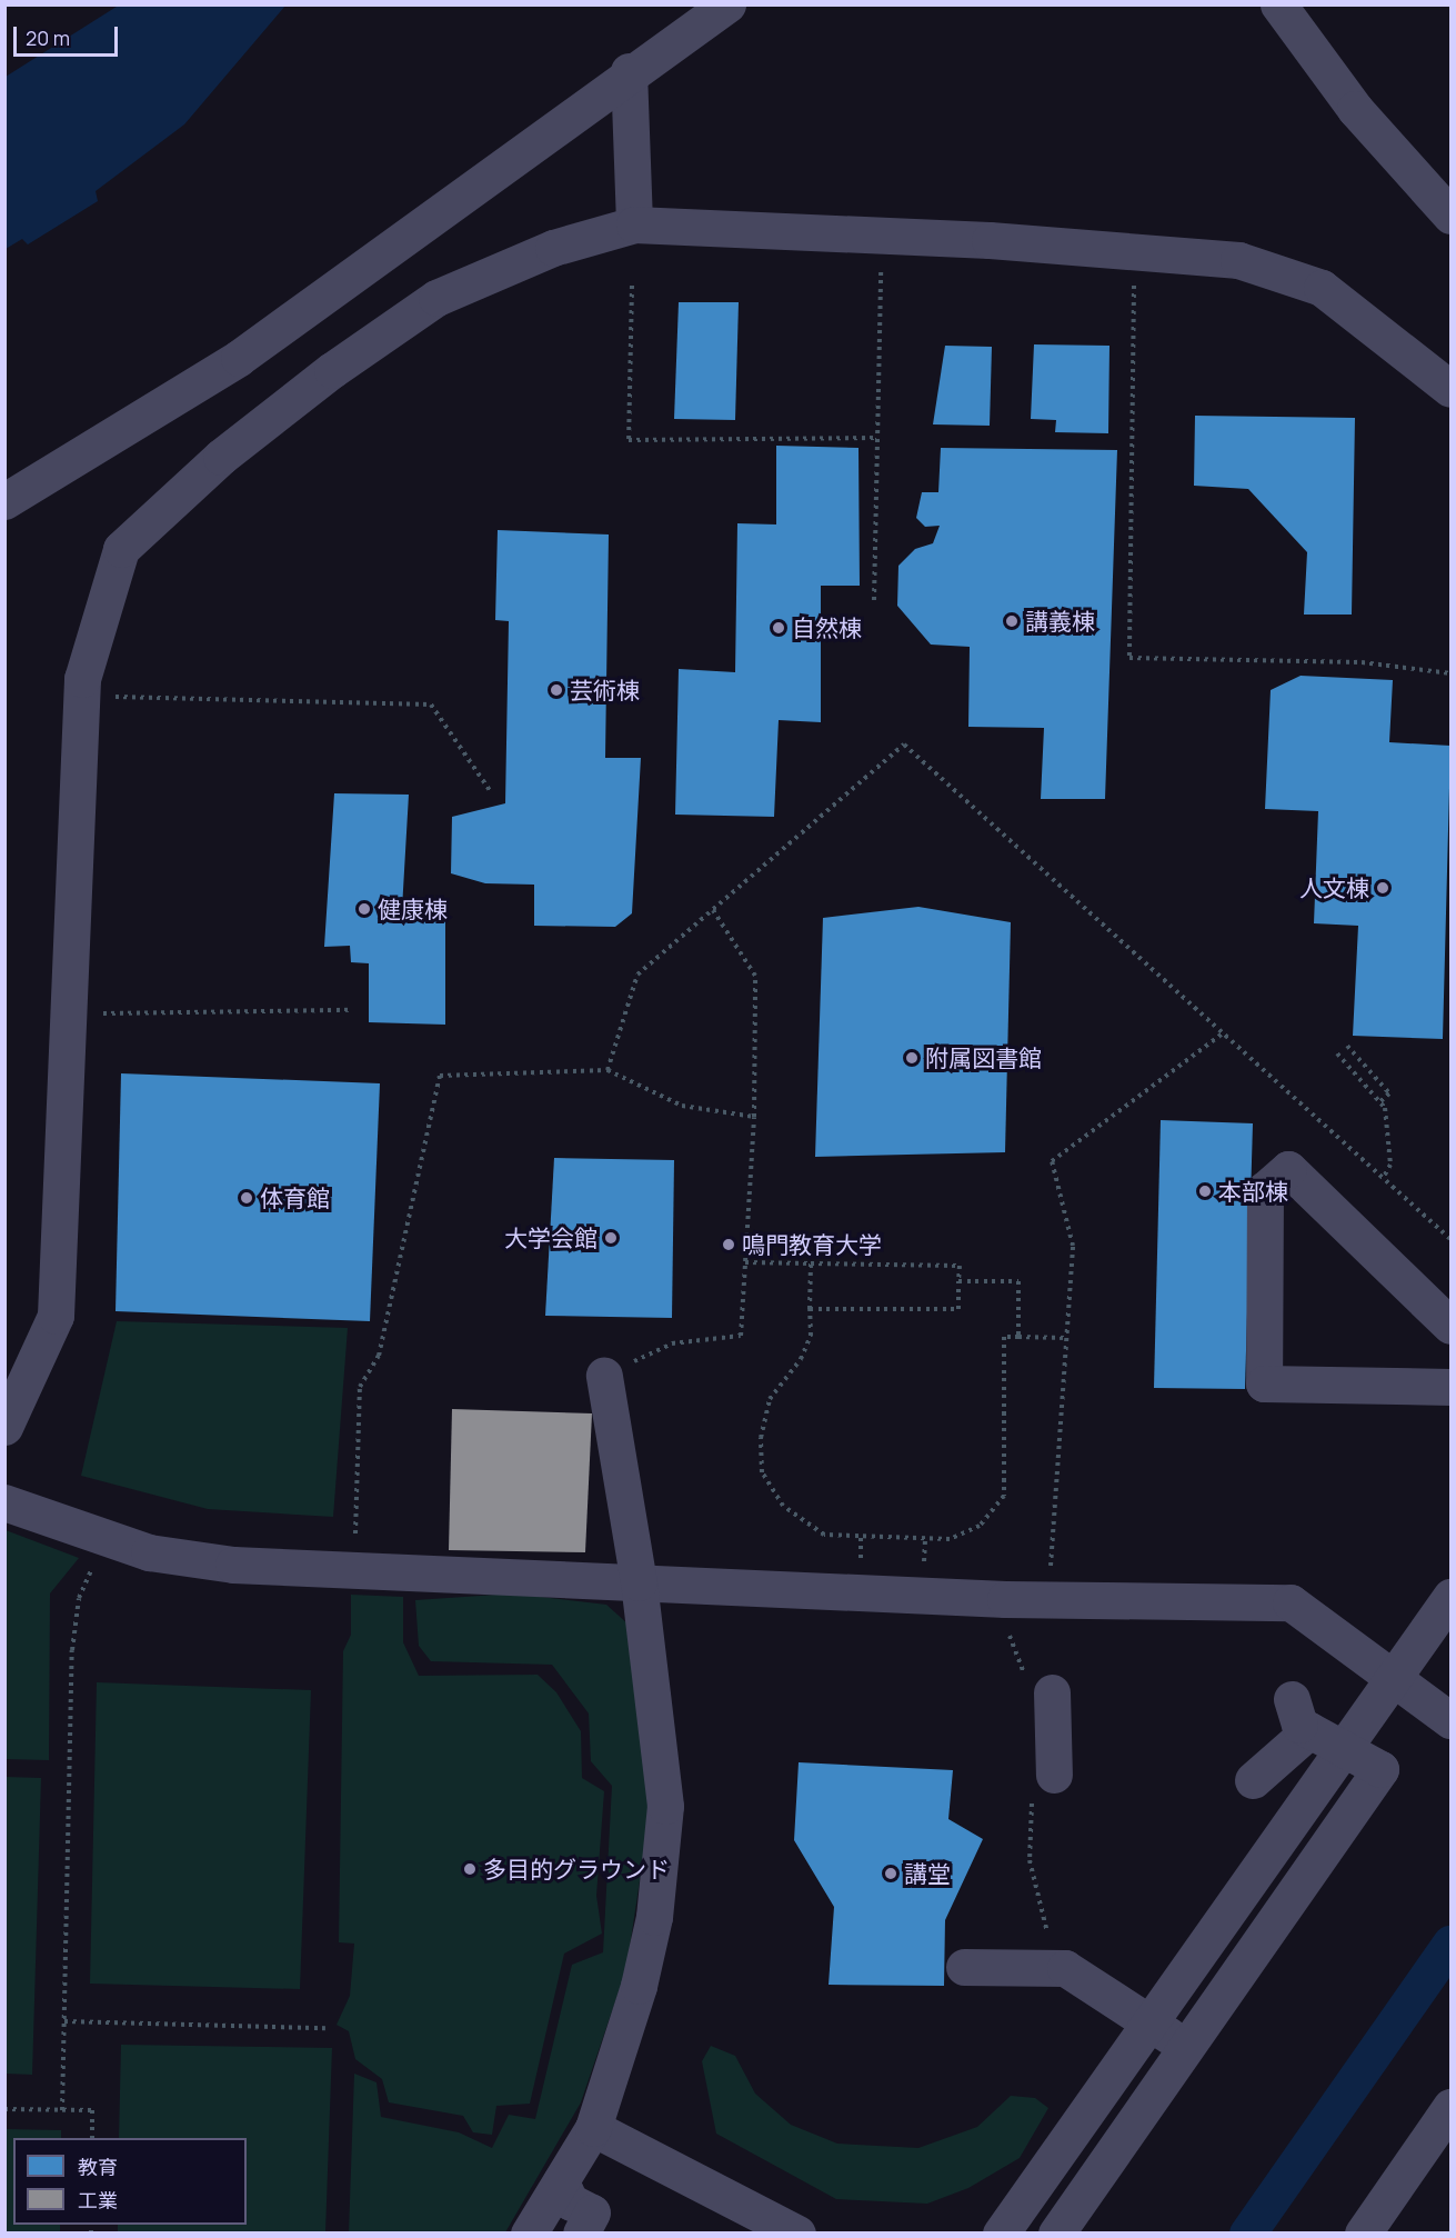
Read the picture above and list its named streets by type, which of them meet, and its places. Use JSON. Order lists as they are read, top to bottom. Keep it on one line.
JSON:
{"places":["講義棟","自然棟","芸術棟","人文棟","健康棟","附属図書館","本部棟","体育館","大学会館","鳴門教育大学","多目的グラウンド","講堂"],"legend":["教育","工業"],"scale_bar":"20 m"}
